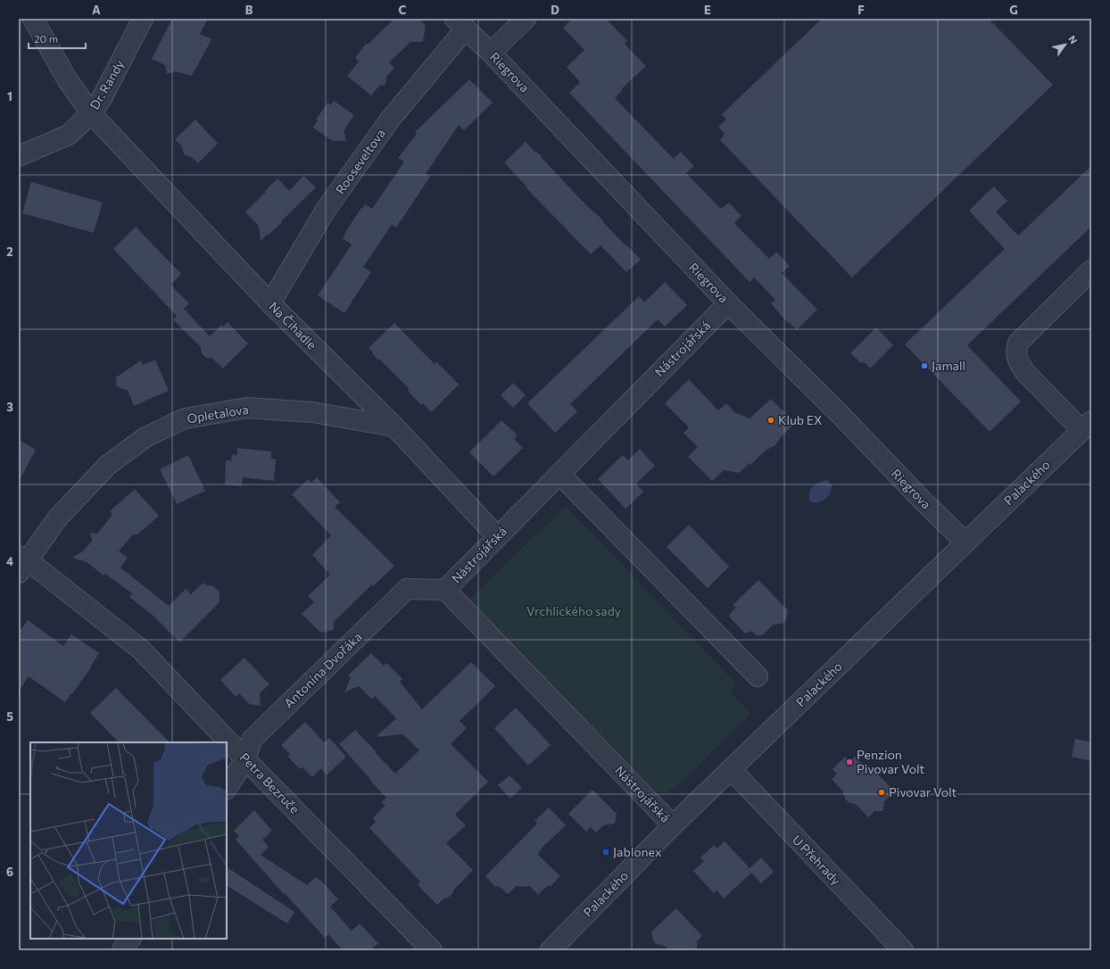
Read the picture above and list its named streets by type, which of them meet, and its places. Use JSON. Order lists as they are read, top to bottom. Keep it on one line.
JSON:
{"streets":{"street":["Riegrova","Dr. Randy","Rooseveltova","Na Čihadle","Nástrojářská","Opletalova","Palackého","Antonína Dvořáka","Petra Bezruče","U Přehrady"]},"crossings":[["Riegrova","Rooseveltova"],["Riegrova","Nástrojářská"],["Riegrova","Palackého"],["Dr. Randy","Na Čihadle"],["Rooseveltova","Na Čihadle"],["Na Čihadle","Nástrojářská"],["Na Čihadle","Opletalova"],["Nástrojářská","Palackého"],["Nástrojářská","Antonína Dvořáka"],["Opletalova","Petra Bezruče"],["Palackého","U Přehrady"],["Antonína Dvořáka","Petra Bezruče"]],"parks":["Vrchlického sady"],"places":{"other":["Jamall","Klub EX","Penzion Pivovar Volt","Pivovar Volt"],"transit":["Jablonex"]},"scale_bar":"20 m","north":"top right","grid":{"columns":["A","B","C","D","E","F","G"],"rows":["1","2","3","4","5","6"]}}
